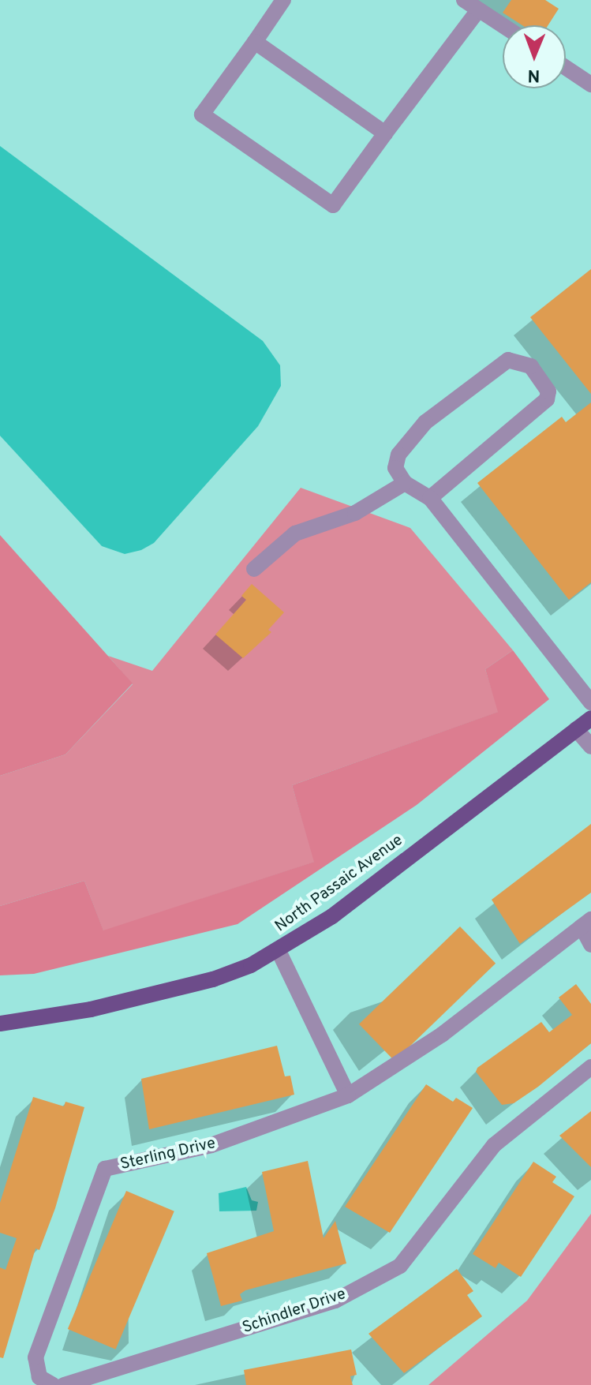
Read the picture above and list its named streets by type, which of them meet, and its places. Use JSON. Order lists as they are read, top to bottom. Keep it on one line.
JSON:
{"streets":{"main road":["North Passaic Avenue"],"street":["Sterling Drive","Schindler Drive"]},"north":"bottom"}
